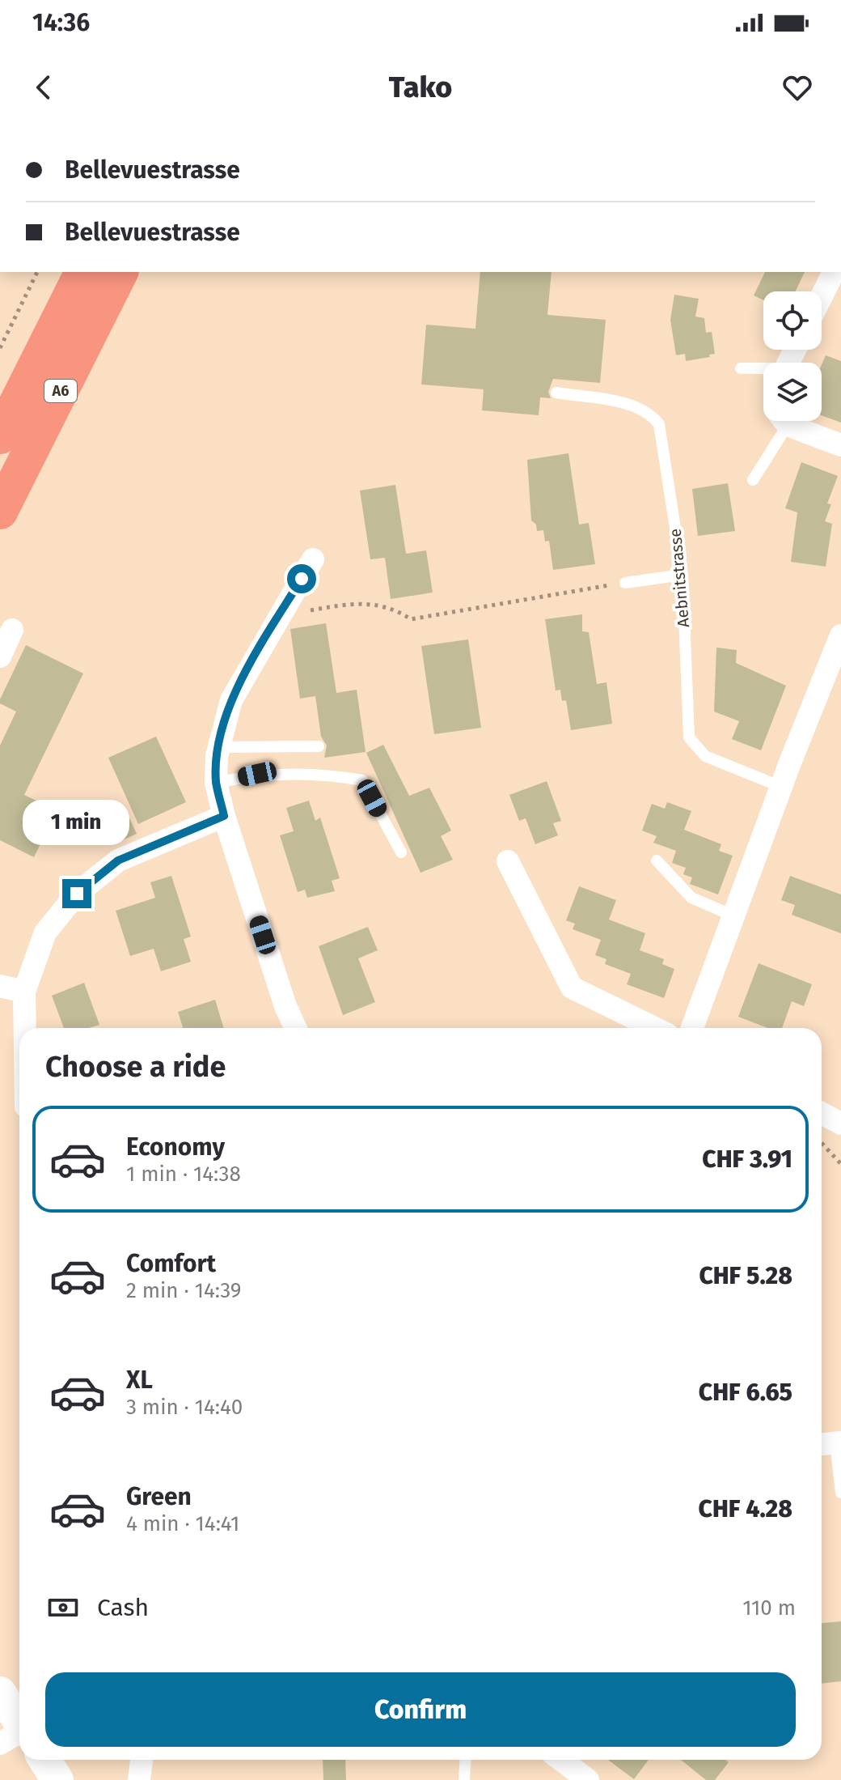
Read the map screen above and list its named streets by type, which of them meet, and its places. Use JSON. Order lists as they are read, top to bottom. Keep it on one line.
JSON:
{"streets":{"highway":["A6"],"lane":["Aebnitstrasse"]},"page":{"status":"14:36","header":"Tako","banner":["Bellevuestrasse","Bellevuestrasse"],"bubble":"1 min","heading":"Choose a ride","list":[{"name":"Economy","note":"1 min · 14:38","value":"CHF 3.91"},{"name":"Comfort","note":"2 min · 14:39","value":"CHF 5.28"},{"name":"XL","note":"3 min · 14:40","value":"CHF 6.65"},{"name":"Green","note":"4 min · 14:41","value":"CHF 4.28"}],"pay":["Cash","110 m"],"buttons":"Confirm"}}
